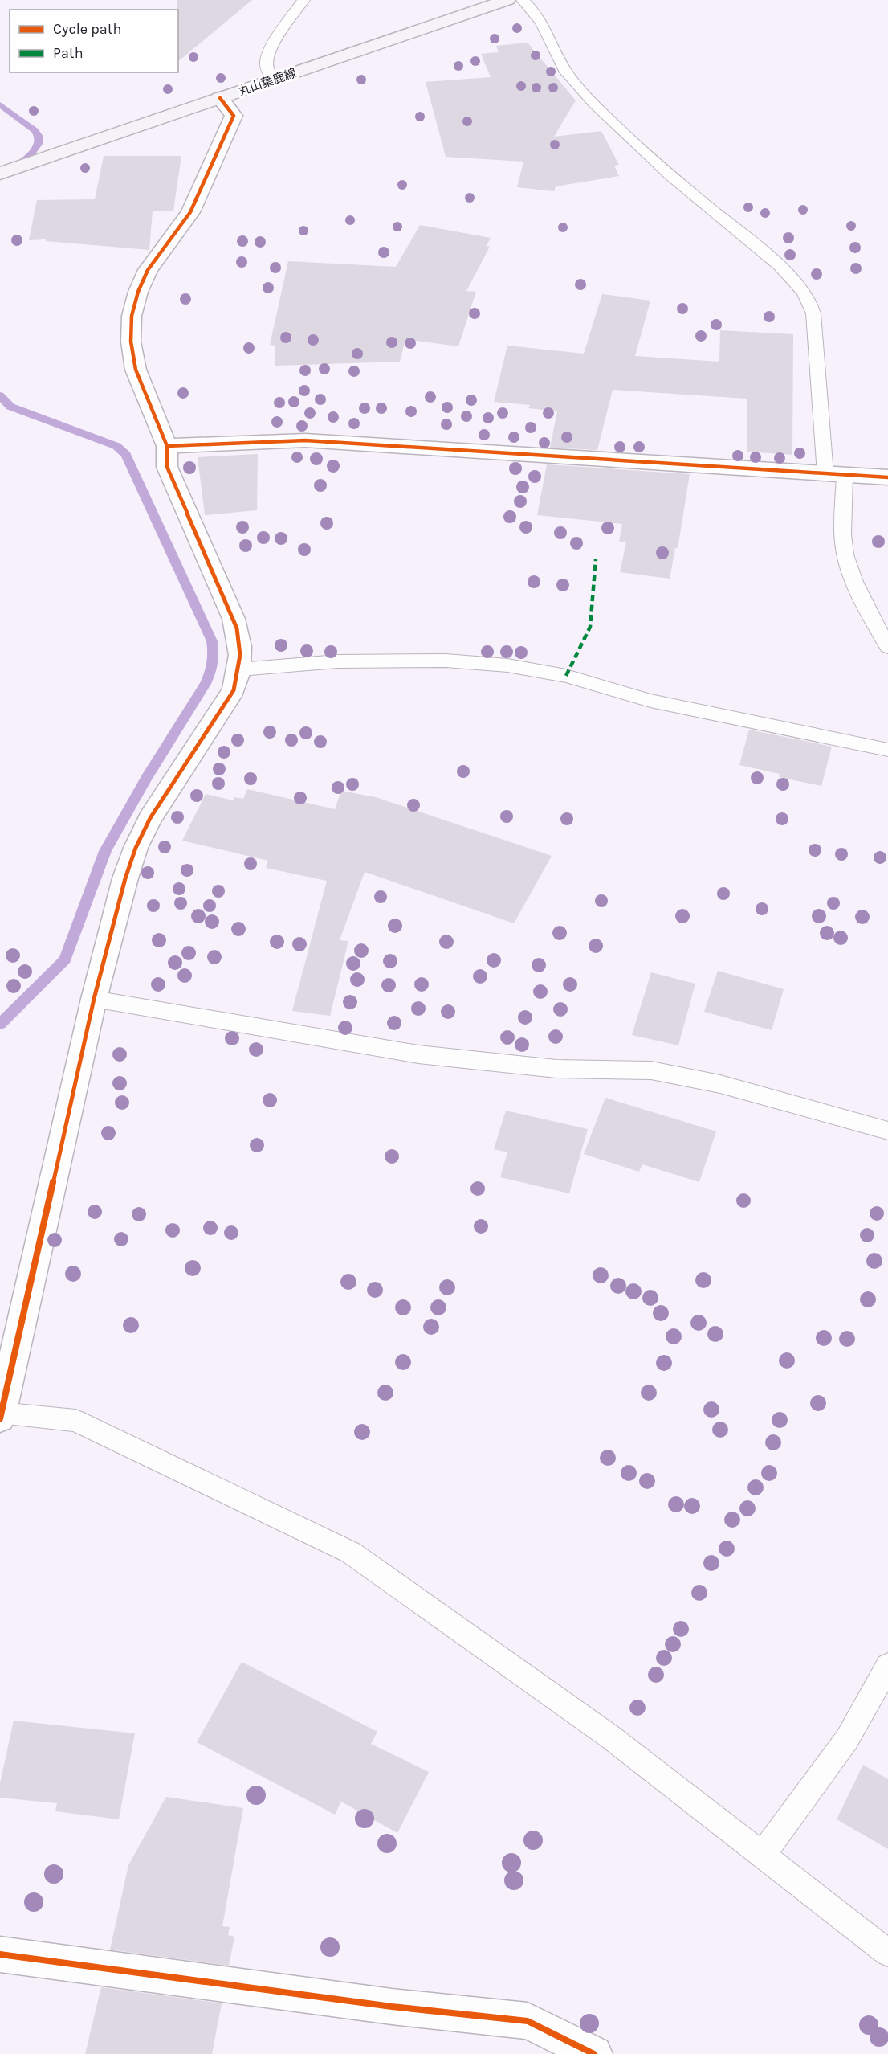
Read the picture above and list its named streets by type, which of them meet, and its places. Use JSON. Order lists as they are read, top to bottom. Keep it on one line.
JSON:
{"streets":{"main road":["丸山葉鹿線"]},"legend":["Cycle path","Path"]}
